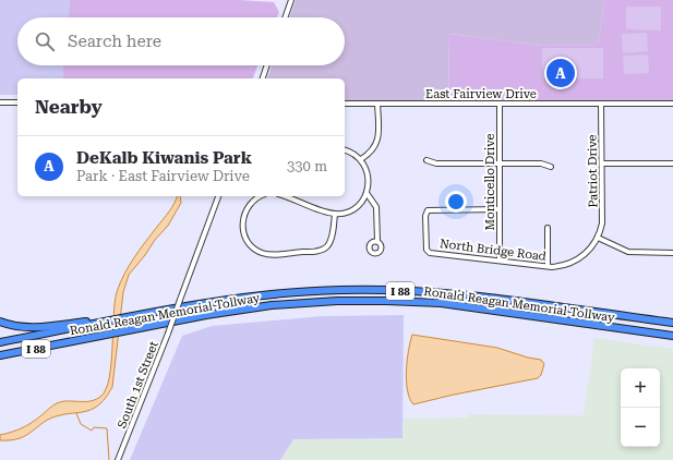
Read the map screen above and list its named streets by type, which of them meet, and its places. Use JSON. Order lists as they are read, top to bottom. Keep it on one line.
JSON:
{"streets":{"highway":["I 88","Ronald Reagan Memorial Tollway"],"street":["East Fairview Drive","Patriot Drive","Monticello Drive","North Bridge Road","South 1st Street"]},"crossings":[["East Fairview Drive","Patriot Drive"],["East Fairview Drive","Monticello Drive"],["Patriot Drive","North Bridge Road"],["Monticello Drive","North Bridge Road"]],"page":{"search":"Search here","pins":"A","heading":"Nearby","list":[{"mark":"A","name":"DeKalb Kiwanis Park","note":"Park · East Fairview Drive","value":"330 m"}],"map_buttons":["+","−"]}}
